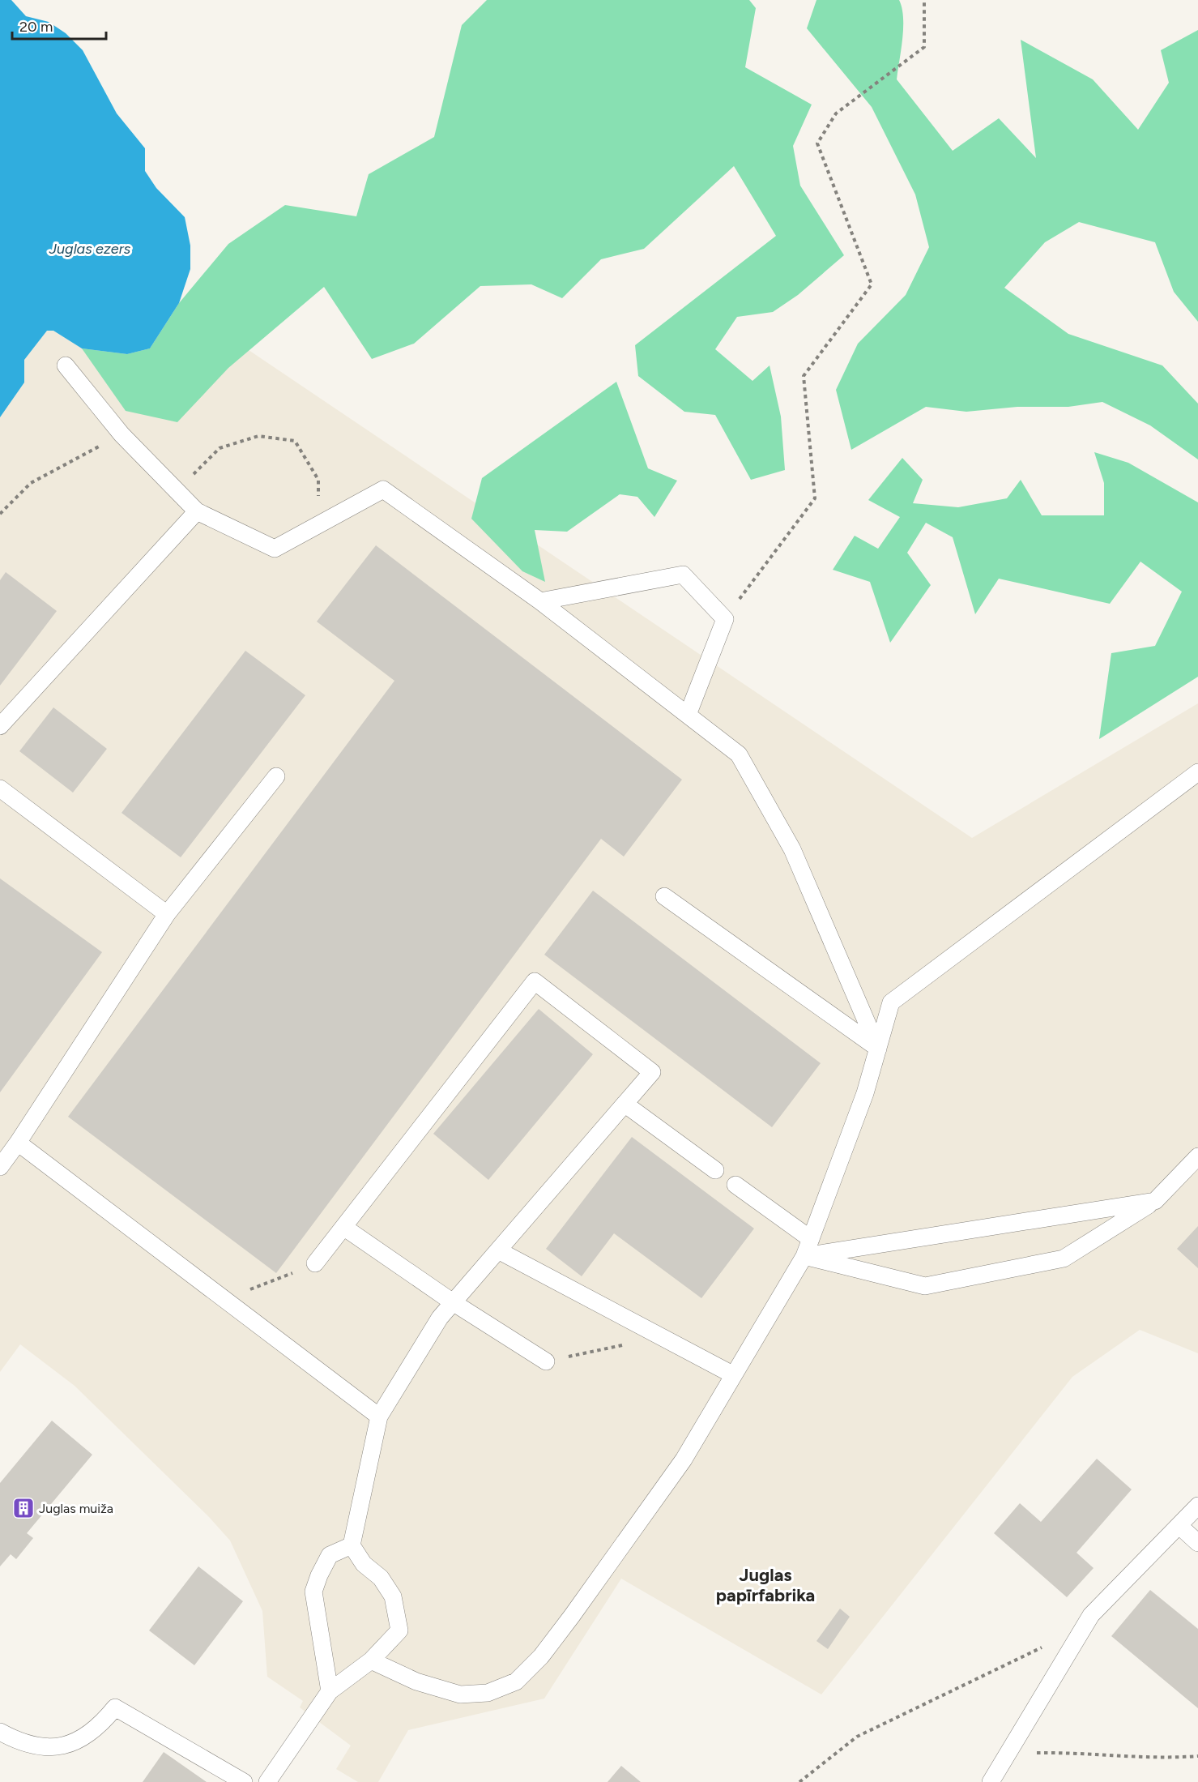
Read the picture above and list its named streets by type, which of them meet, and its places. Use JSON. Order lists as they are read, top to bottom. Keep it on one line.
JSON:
{"districts":["Juglas papīrfabrika"],"water":["Juglas ezers"],"places":{"building":["Juglas muiža"]},"scale_bar":"20 m"}
